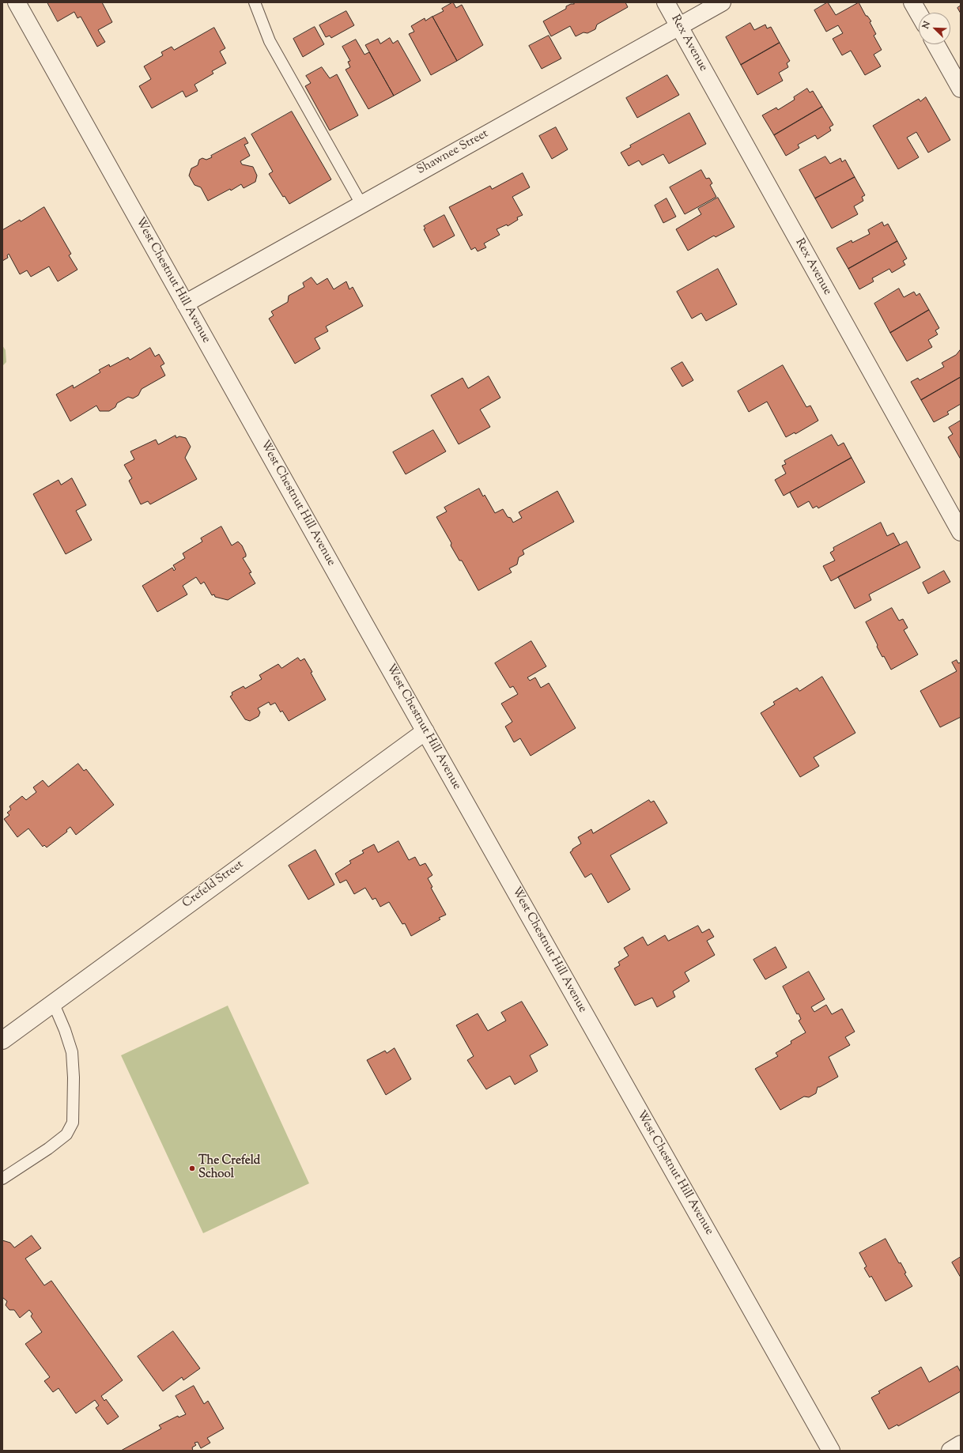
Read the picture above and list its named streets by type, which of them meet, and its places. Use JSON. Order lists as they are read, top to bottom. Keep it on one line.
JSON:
{"streets":{"street":["Rex Avenue","Shawnee Street","West Chestnut Hill Avenue","Crefeld Street"]},"crossings":[["Rex Avenue","Shawnee Street"],["Shawnee Street","West Chestnut Hill Avenue"],["West Chestnut Hill Avenue","Crefeld Street"]],"places":["The Crefeld School"],"north":"top left"}
